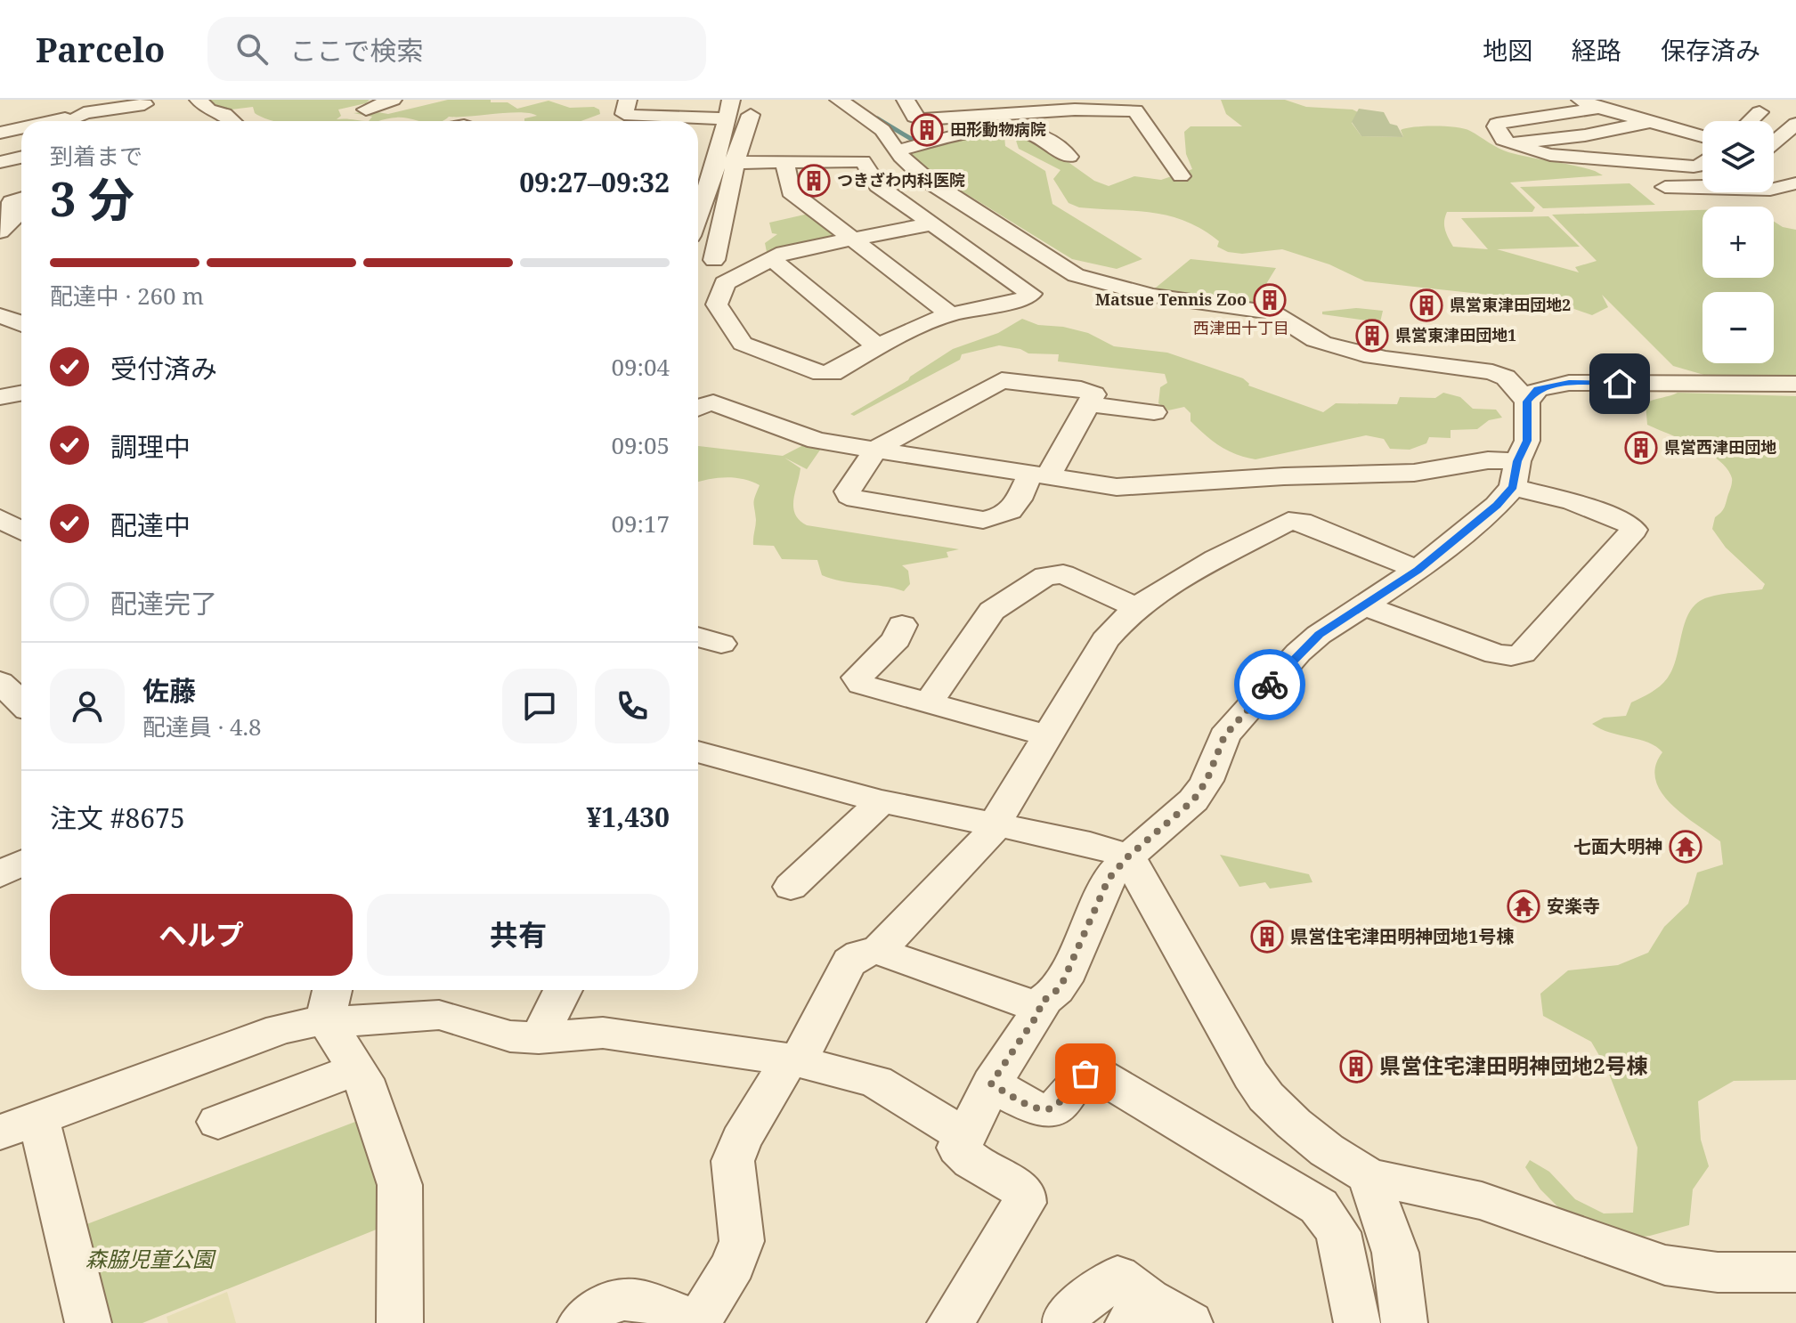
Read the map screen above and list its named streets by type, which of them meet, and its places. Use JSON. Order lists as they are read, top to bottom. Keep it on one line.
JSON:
{"districts":["西津田十丁目"],"parks":["森脇児童公園"],"places":{"building":["田形動物病院","つきざわ内科医院","Matsue Tennis Zoo","県営東津田団地2","県営東津田団地1","県営西津田団地","県営住宅津田明神団地1号棟","県営住宅津田明神団地2号棟"],"temple":["七面大明神","安楽寺"]},"page":{"header":"Parcelo","search":"ここで検索","nav":["地図","経路","保存済み"],"map_buttons":["+","−"],"heading":["3 分","到着まで","09:27–09:32"],"panel":["佐藤","配達員 · 4.8","注文 #8675","¥1,430"],"bar":"配達中 · 260 m","list":[["受付済み","09:04"],["調理中","09:05"],["配達中","09:17"],"配達完了"],"buttons":["ヘルプ","共有"]}}
